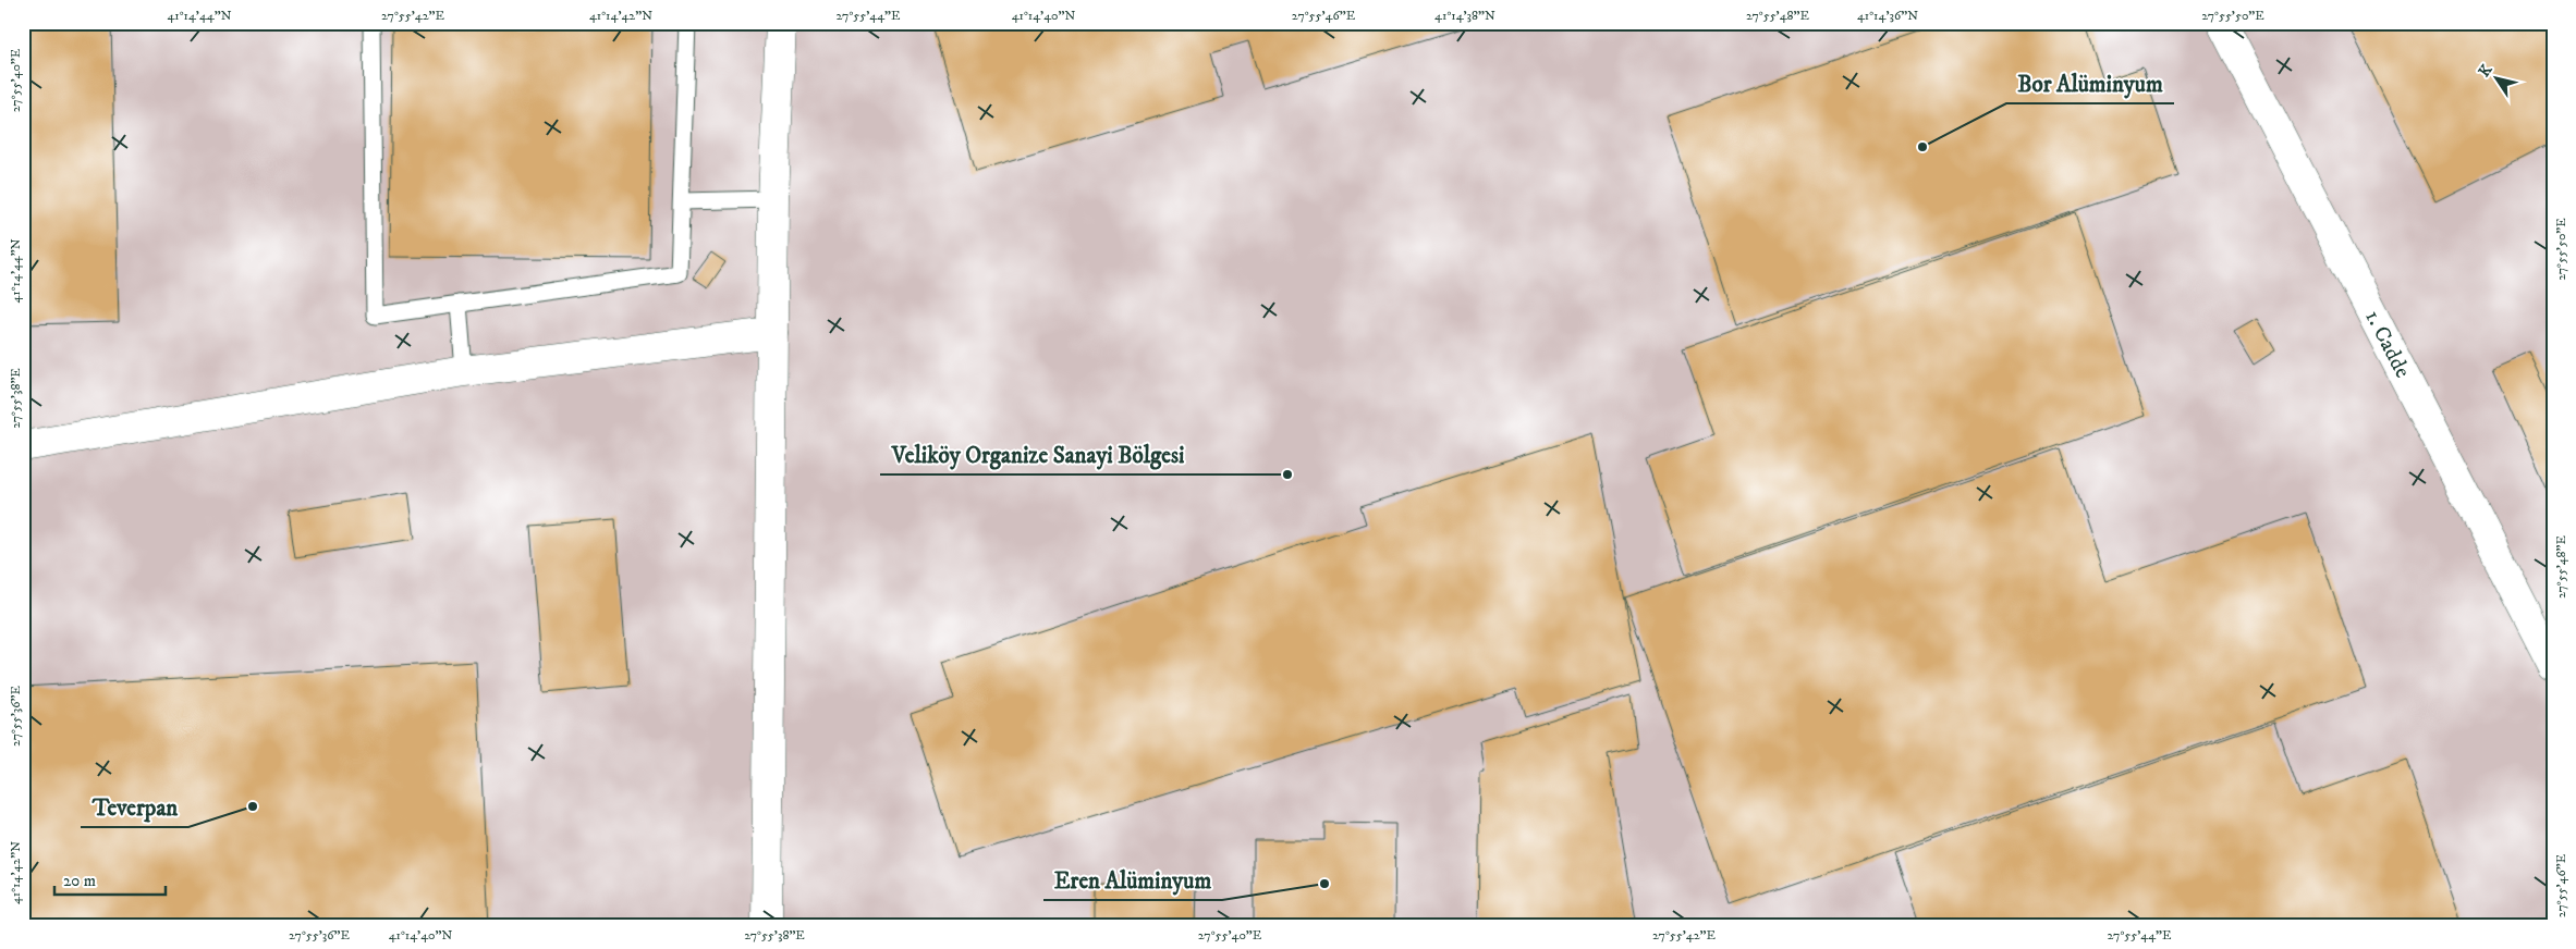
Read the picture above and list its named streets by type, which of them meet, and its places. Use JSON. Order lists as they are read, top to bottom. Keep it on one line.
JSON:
{"streets":{"street":["1. Cadde"]},"places":["Bor Alüminyum","Veliköy Organize Sanayi Bölgesi","Teverpan","Eren Alüminyum"],"scale_bar":"20 m","north":"top left","coordinates":["41°14'44\"N","27°55'42\"E","41°14'42\"N","27°55'44\"E","41°14'40\"N","27°55'46\"E","41°14'38\"N","27°55'48\"E","41°14'36\"N","27°55'50\"E","27°55'40\"E","27°55'38\"E","27°55'36\"E"]}
